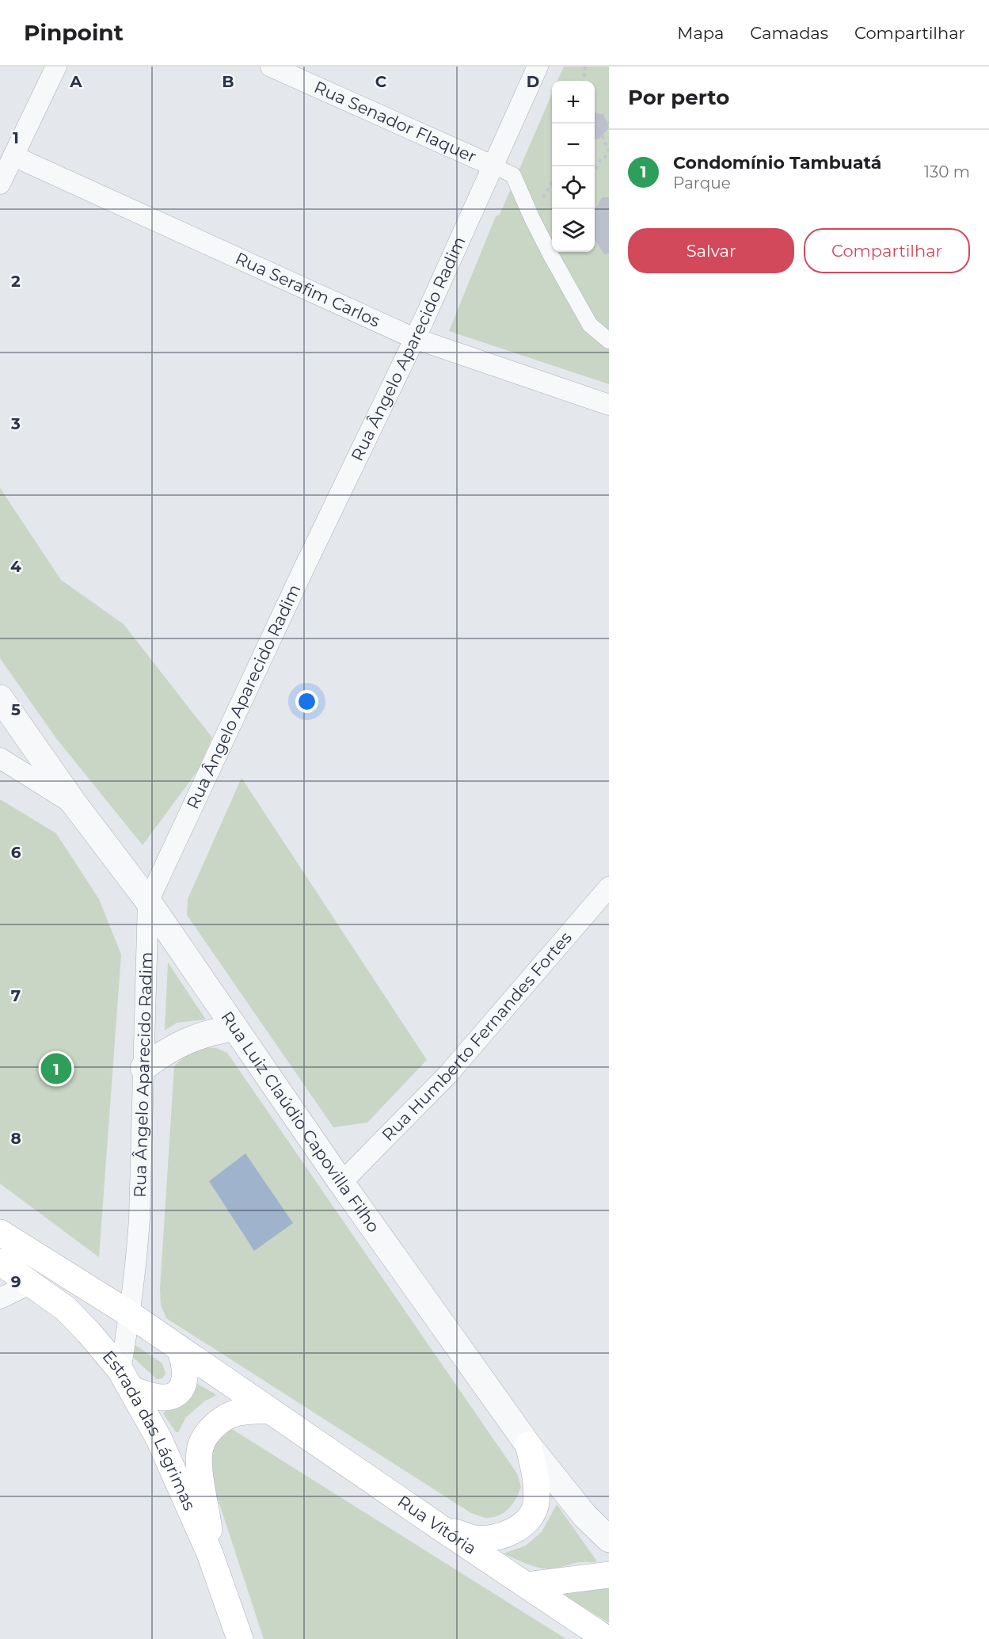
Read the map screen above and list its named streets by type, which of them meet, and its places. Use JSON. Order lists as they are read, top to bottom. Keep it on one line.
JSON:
{"streets":{"main road":["Estrada das Lágrimas","Rua Vitória"],"street":["Rua Senador Flaquer","Rua Serafim Carlos","Rua Ângelo Aparecido Radim","Rua Humberto Fernandes Fortes","Rua Luiz Claúdio Capovilla Filho"]},"crossings":[["Rua Senador Flaquer","Rua Ângelo Aparecido Radim"],["Rua Serafim Carlos","Rua Ângelo Aparecido Radim"],["Rua Ângelo Aparecido Radim","Rua Luiz Claúdio Capovilla Filho"],["Rua Ângelo Aparecido Radim","Estrada das Lágrimas"],["Rua Humberto Fernandes Fortes","Rua Luiz Claúdio Capovilla Filho"]],"page":{"header":"Pinpoint","nav":["Mapa","Camadas","Compartilhar"],"heading":"Por perto","map_buttons":["+","−"],"list":[{"mark":"1","name":"Condomínio Tambuatá","note":"Parque","value":"130 m"}],"buttons":["Salvar","Compartilhar"],"pins":"1"},"grid":{"columns":["A","B","C","D"],"rows":["1","2","3","4","5","6","7","8","9"]}}
